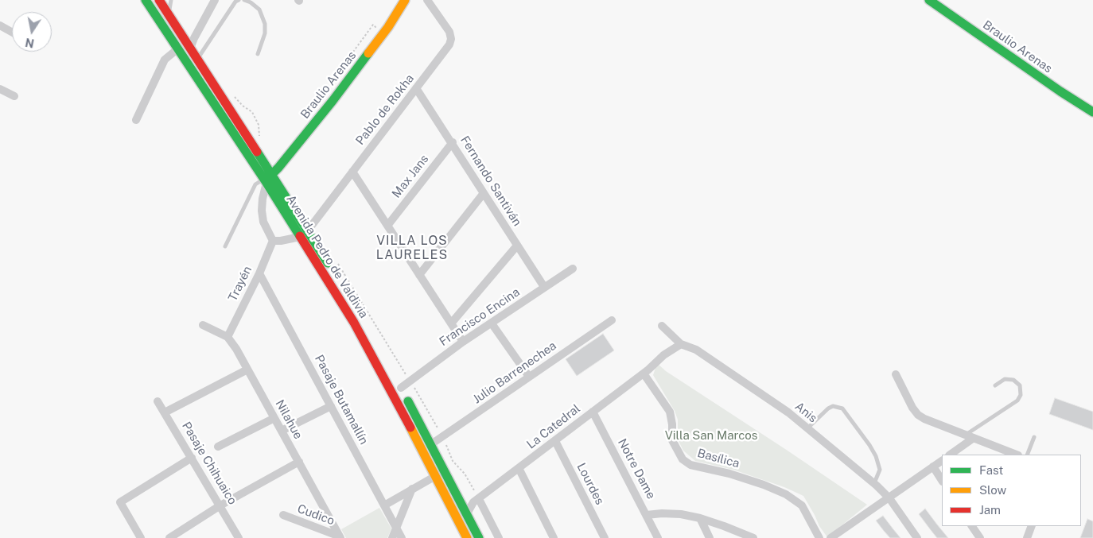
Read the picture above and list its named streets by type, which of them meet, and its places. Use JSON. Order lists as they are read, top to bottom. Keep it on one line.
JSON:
{"streets":{"main road":["Braulio Arenas","Avenida Pedro de Valdivia"],"street":["Pablo de Rokha","Max Jans","Fernando Santiván","Trayén","Francisco Encina","Julio Barrenechea","Pasaje Butamallín","Anis","Nilahue","La Catedral","Basílica","Pasaje Chihuaico","Notre Dame","Lourdes","Cudico"]},"crossings":[["Braulio Arenas","Avenida Pedro de Valdivia"],["Pablo de Rokha","Fernando Santiván"],["Pablo de Rokha","Avenida Pedro de Valdivia"],["Max Jans","Fernando Santiván"],["Fernando Santiván","Francisco Encina"],["Avenida Pedro de Valdivia","Francisco Encina"],["Avenida Pedro de Valdivia","Julio Barrenechea"],["Avenida Pedro de Valdivia","La Catedral"],["Trayén","Pasaje Butamallín"],["Trayén","Nilahue"],["Anis","La Catedral"],["Nilahue","Cudico"],["La Catedral","Basílica"],["La Catedral","Notre Dame"],["La Catedral","Lourdes"]],"districts":["VILLA LOS LAURELES"],"parks":["Villa San Marcos"],"legend":["Fast","Slow","Jam"],"north":"bottom"}
